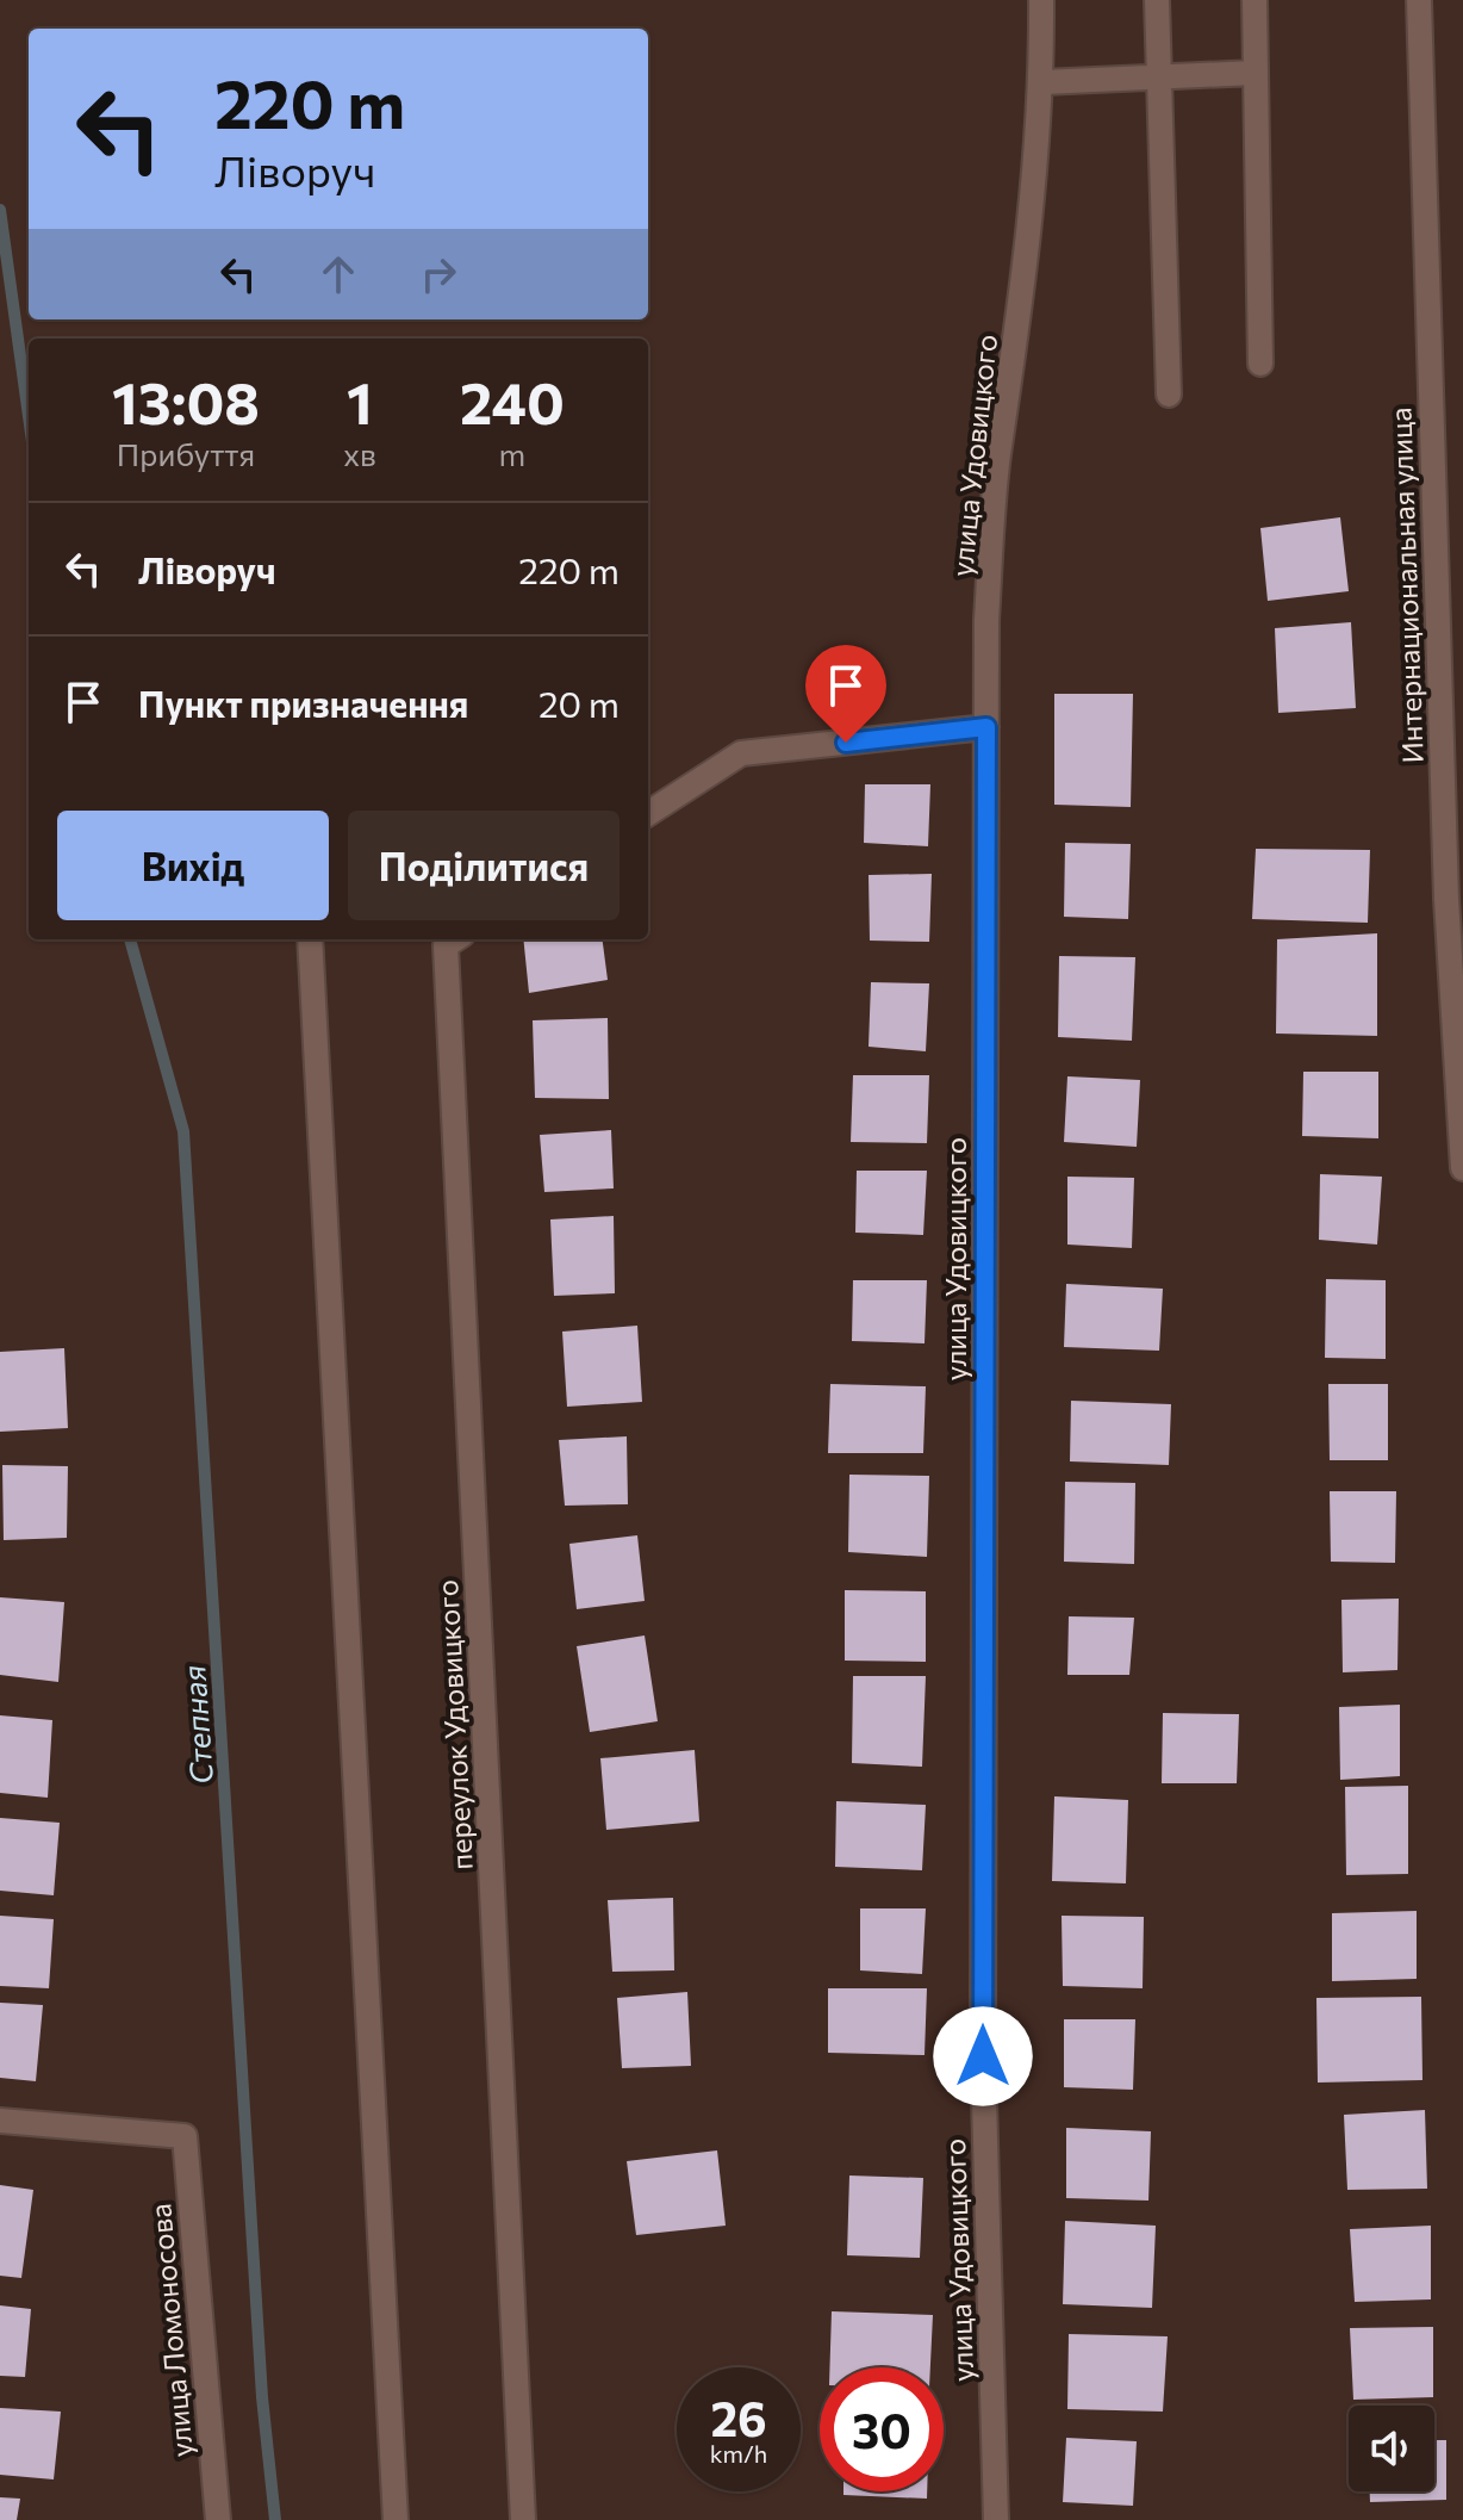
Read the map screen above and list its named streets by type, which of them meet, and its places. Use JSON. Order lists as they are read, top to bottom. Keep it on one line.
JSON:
{"streets":{"street":["улица Удовицкого","Интернациональная улица","переулок Удовицкого","улица Ломоносова"]},"water":["Степная"],"page":{"turn":["220 m","Ліворуч"],"eta":["13:08","Прибуття","1","хв","240","m"],"list":[{"name":"Ліворуч","value":"220 m"},{"name":"Пункт призначення","value":"20 m"}],"buttons":["Вихід","Поділитися"],"speed":"26 km/h","limit":"30"}}
